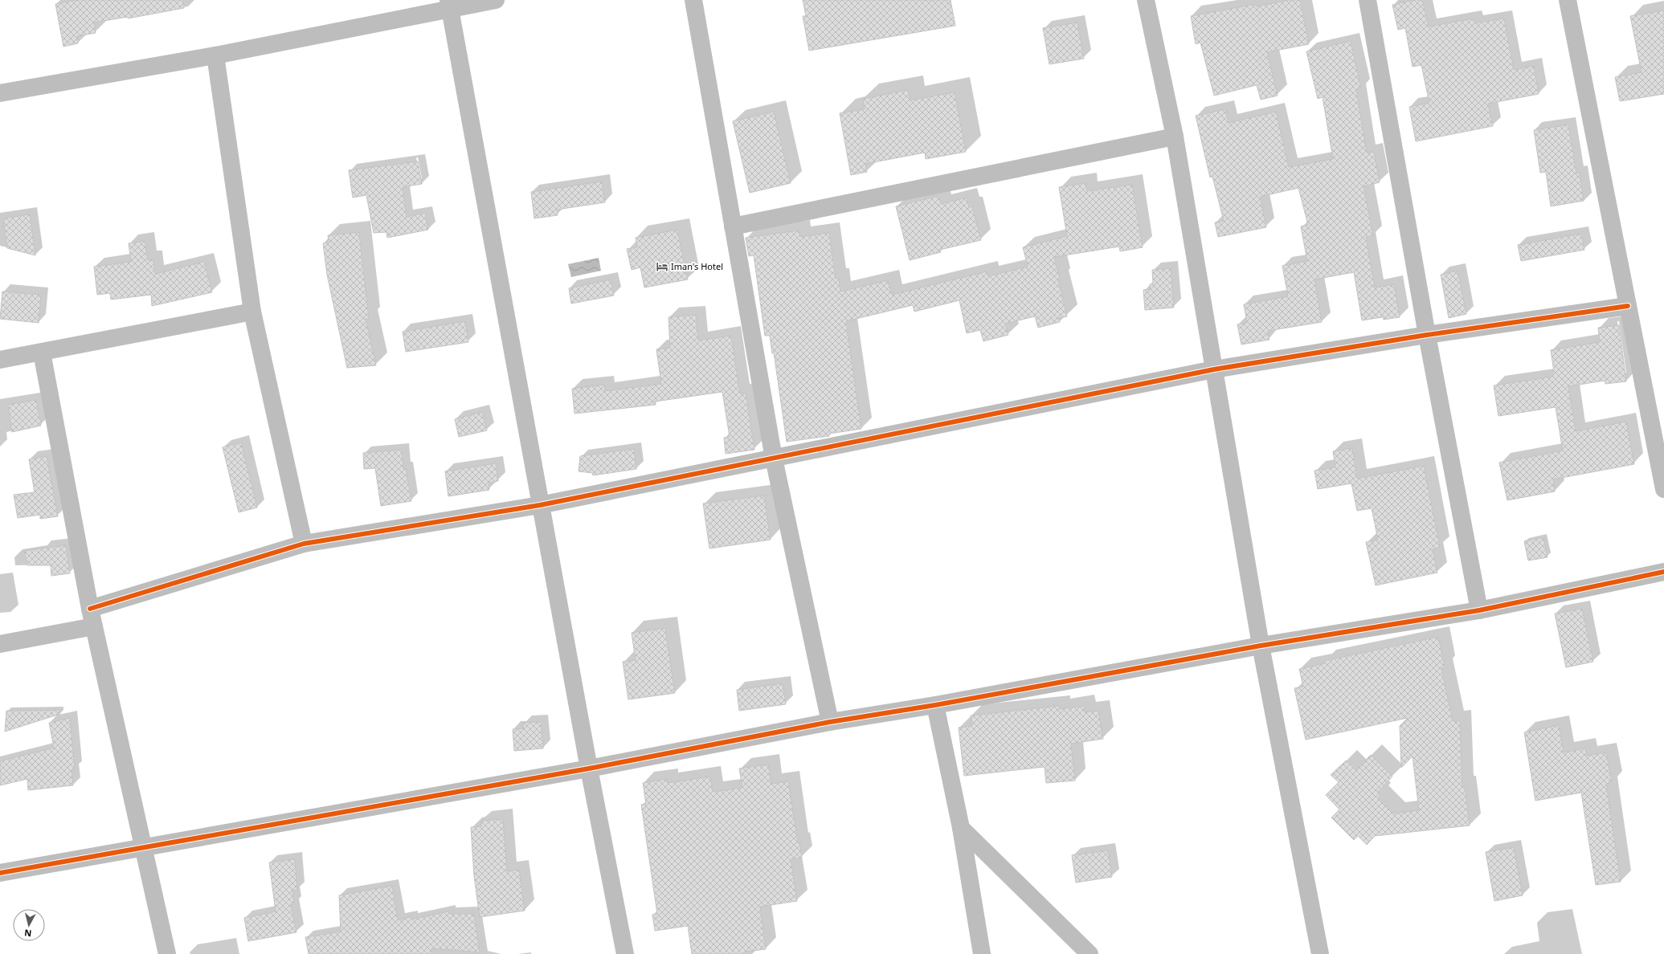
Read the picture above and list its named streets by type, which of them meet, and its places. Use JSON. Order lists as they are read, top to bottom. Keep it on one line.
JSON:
{"places":{"hotel":["Iman's Hotel"]},"north":"bottom"}
